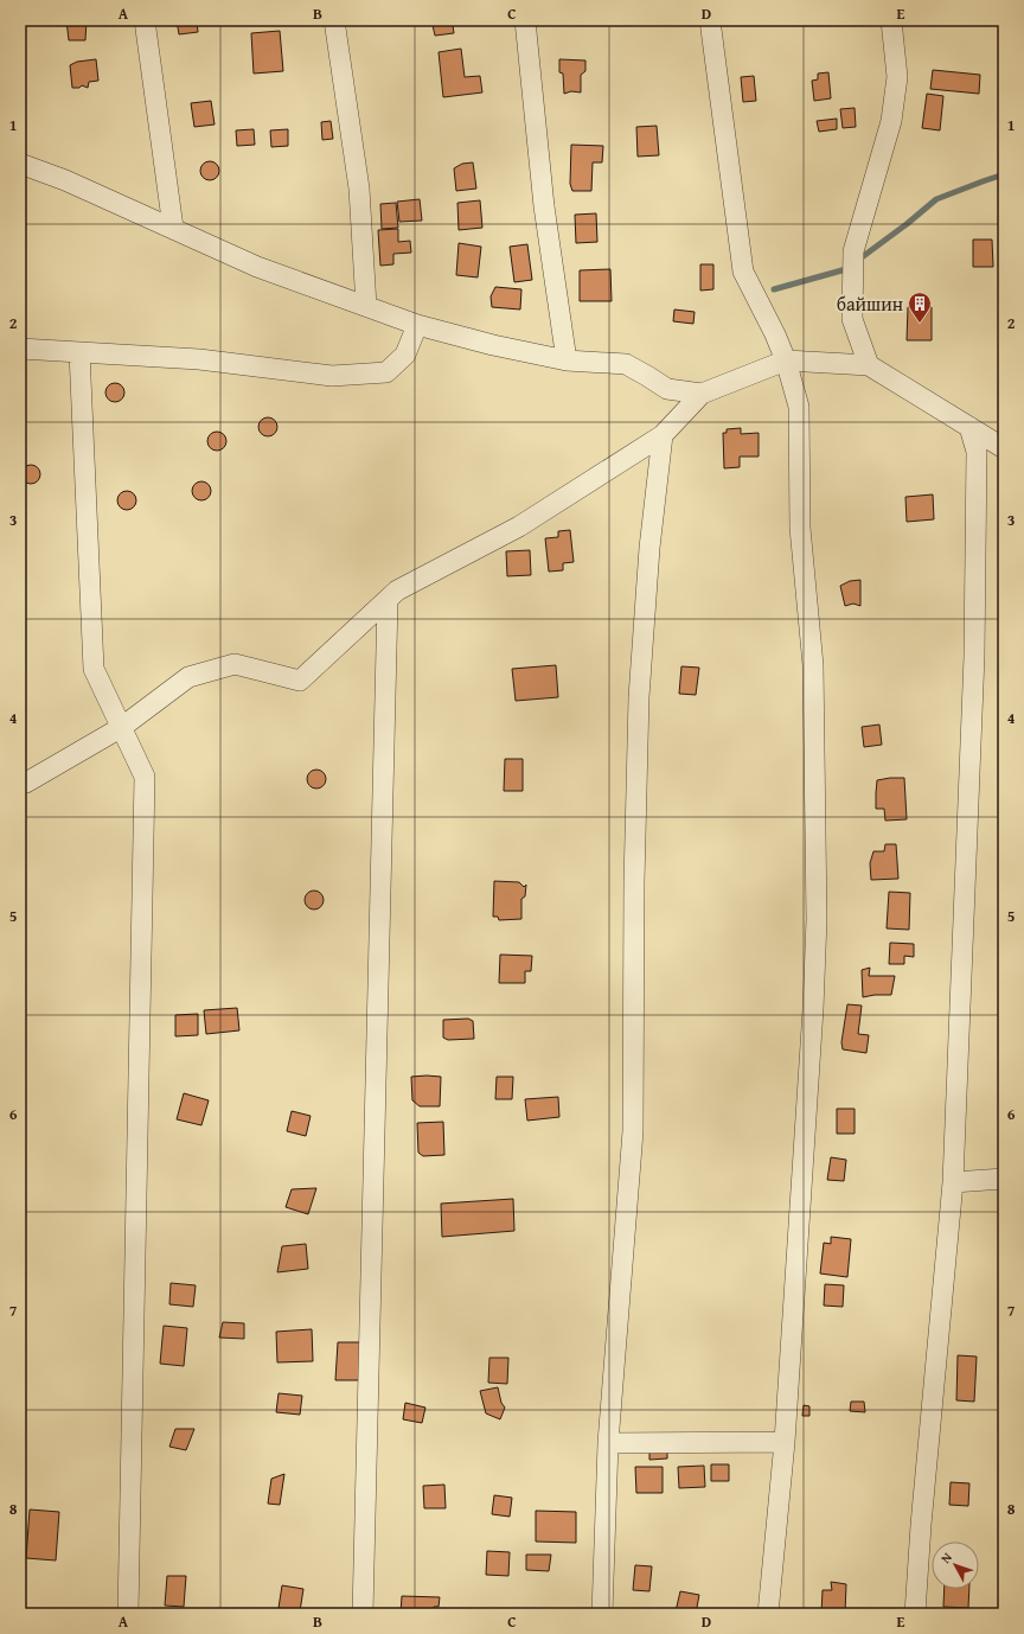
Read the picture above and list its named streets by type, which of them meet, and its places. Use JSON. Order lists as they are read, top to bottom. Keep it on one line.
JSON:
{"places":{"building":["байшин"]},"north":"top left","grid":{"columns":["A","B","C","D","E"],"rows":["1","2","3","4","5","6","7","8"]}}
